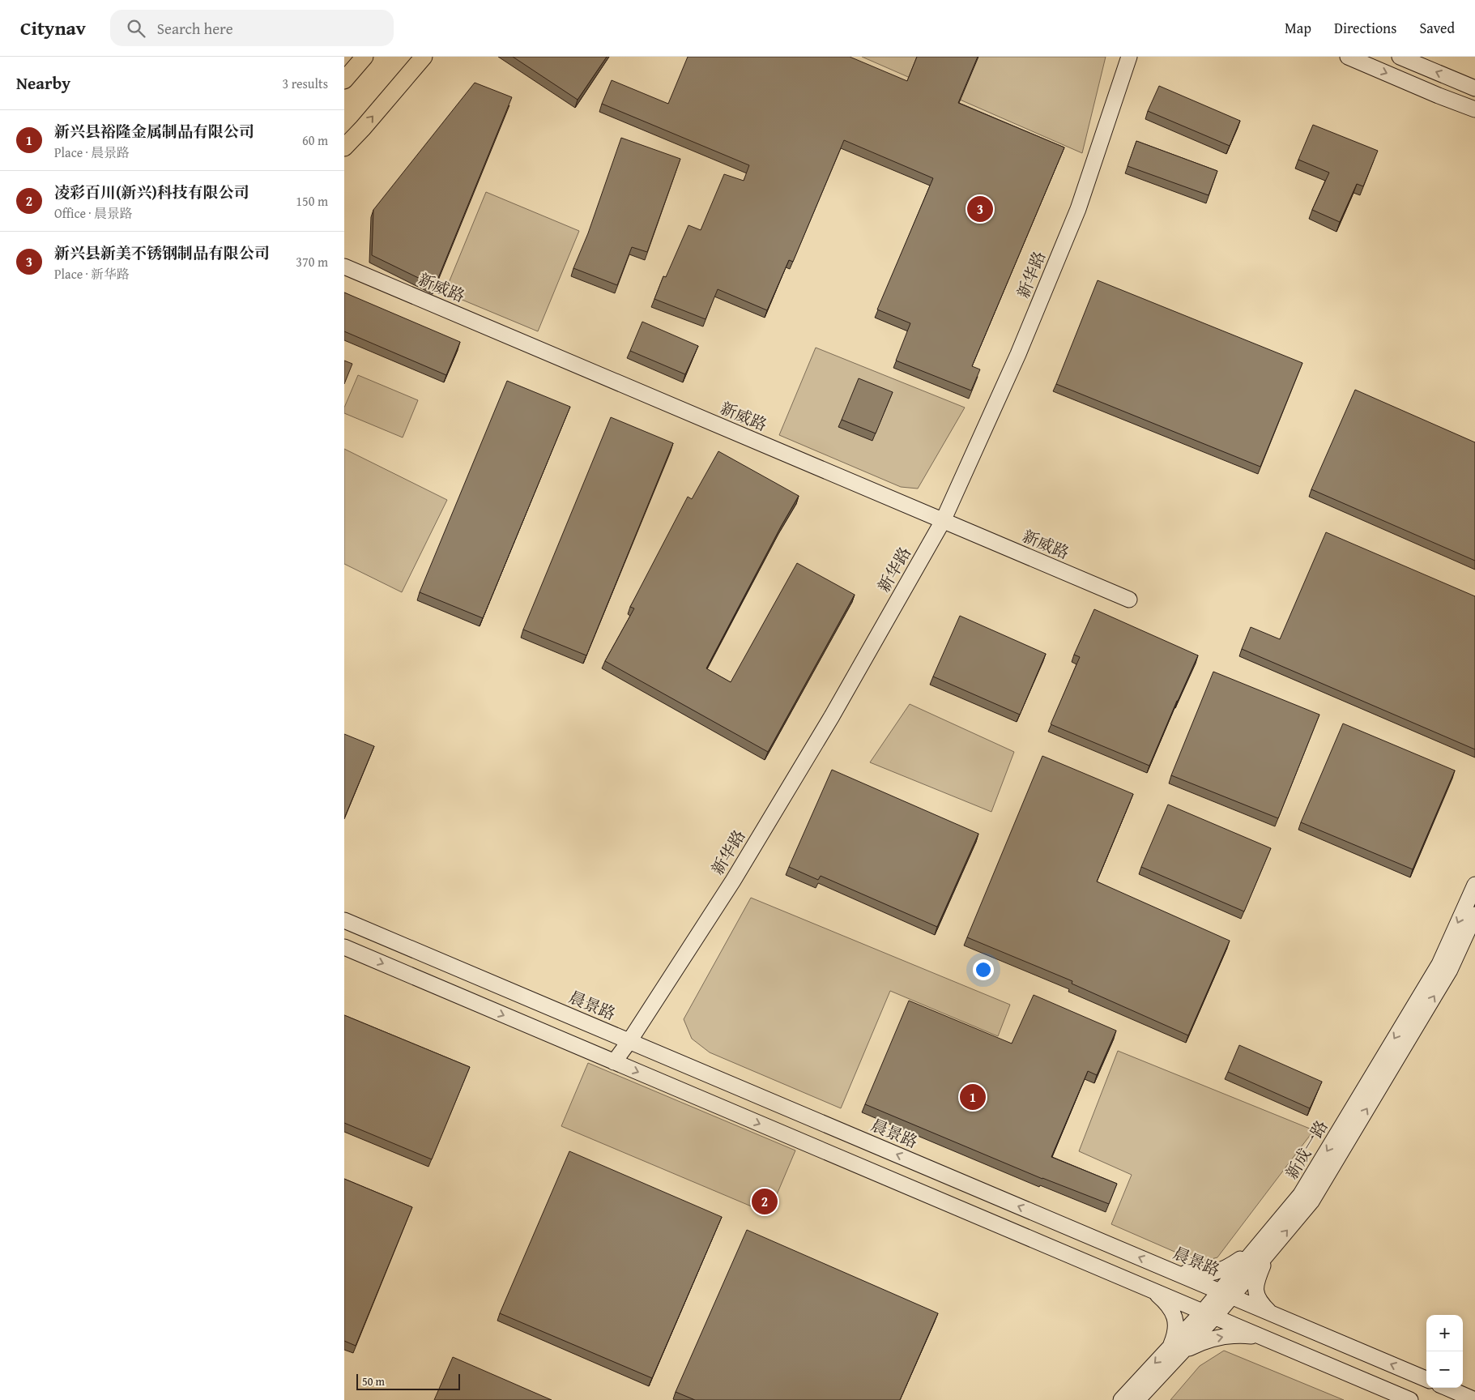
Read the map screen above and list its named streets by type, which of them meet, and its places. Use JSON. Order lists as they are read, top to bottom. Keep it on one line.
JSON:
{"streets":{"street":["新华路","新威路","晨景路","新成一路"]},"crossings":[["新华路","新威路"],["新华路","晨景路"],["晨景路","新成一路"]],"scale_bar":"50 m","page":{"header":"Citynav","search":"Search here","nav":["Map","Directions","Saved"],"heading":["Nearby","3 results"],"list":[{"mark":"1","name":"新兴县裕隆金属制品有限公司","note":"Place · 晨景路","value":"60 m"},{"mark":"2","name":"凌彩百川(新兴)科技有限公司","note":"Office · 晨景路","value":"150 m"},{"mark":"3","name":"新兴县新美不锈钢制品有限公司","note":"Place · 新华路","value":"370 m"}],"pins":["3","1","2"],"map_buttons":["+","−"],"scale":"50 m"}}
